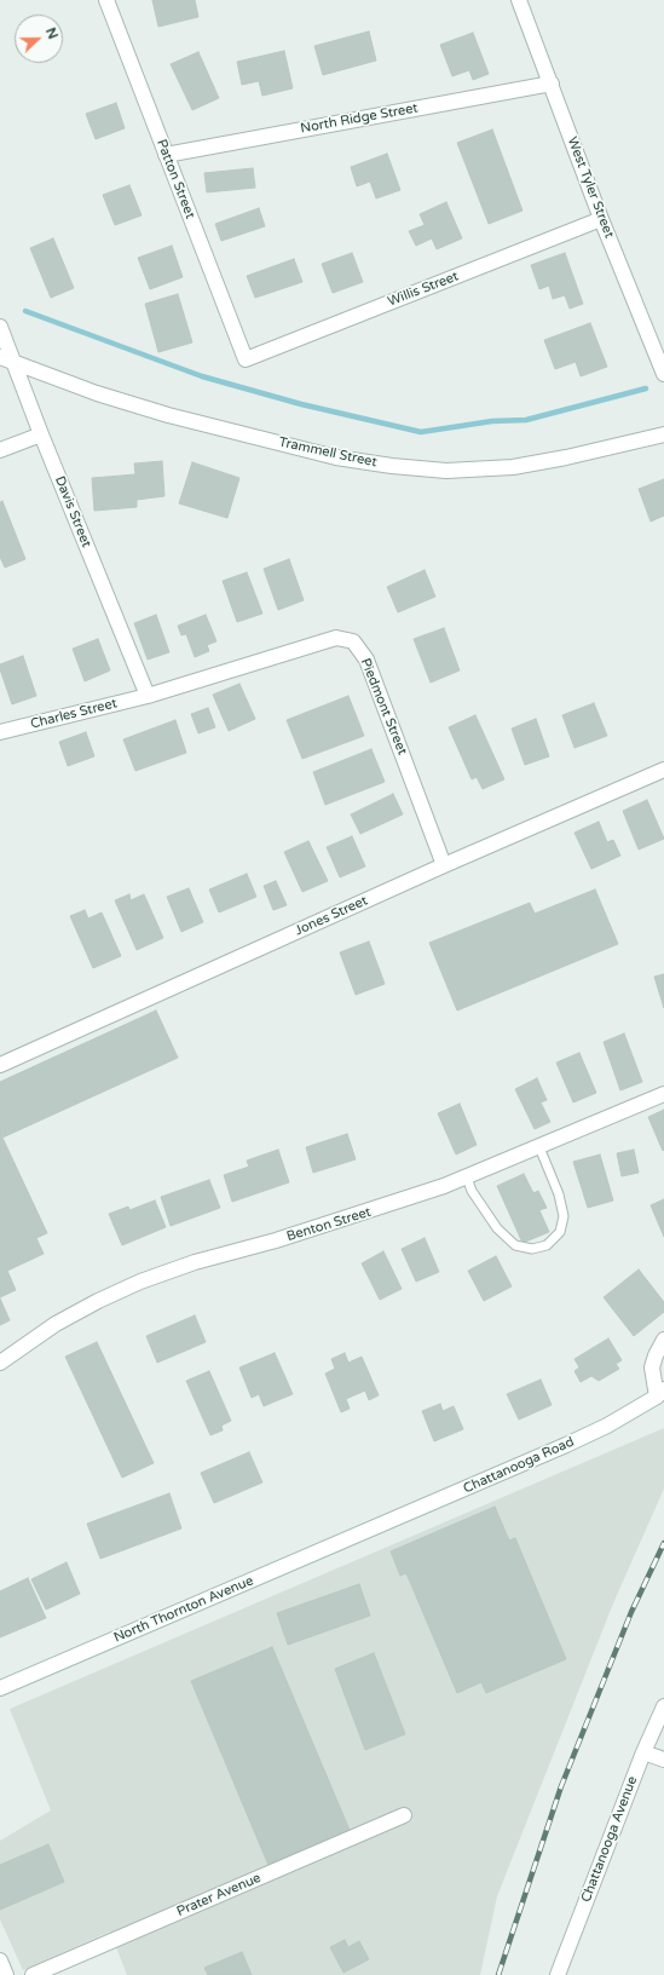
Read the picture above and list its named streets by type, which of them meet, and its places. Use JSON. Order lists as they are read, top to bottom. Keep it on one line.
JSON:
{"streets":{"street":["North Ridge Street","Patton Street","West Tyler Street","Willis Street","Trammell Street","Davis Street","Piedmont Street","Charles Street","Jones Street","Benton Street","Chattanooga Road","North Thornton Avenue","Chattanooga Avenue","Prater Avenue"]},"crossings":[["North Ridge Street","Patton Street"],["North Ridge Street","West Tyler Street"],["Patton Street","Willis Street"],["West Tyler Street","Willis Street"],["Trammell Street","Davis Street"],["Davis Street","Piedmont Street"],["Davis Street","Charles Street"],["Piedmont Street","Charles Street"],["Piedmont Street","Jones Street"],["Chattanooga Road","North Thornton Avenue"]],"north":"right"}
